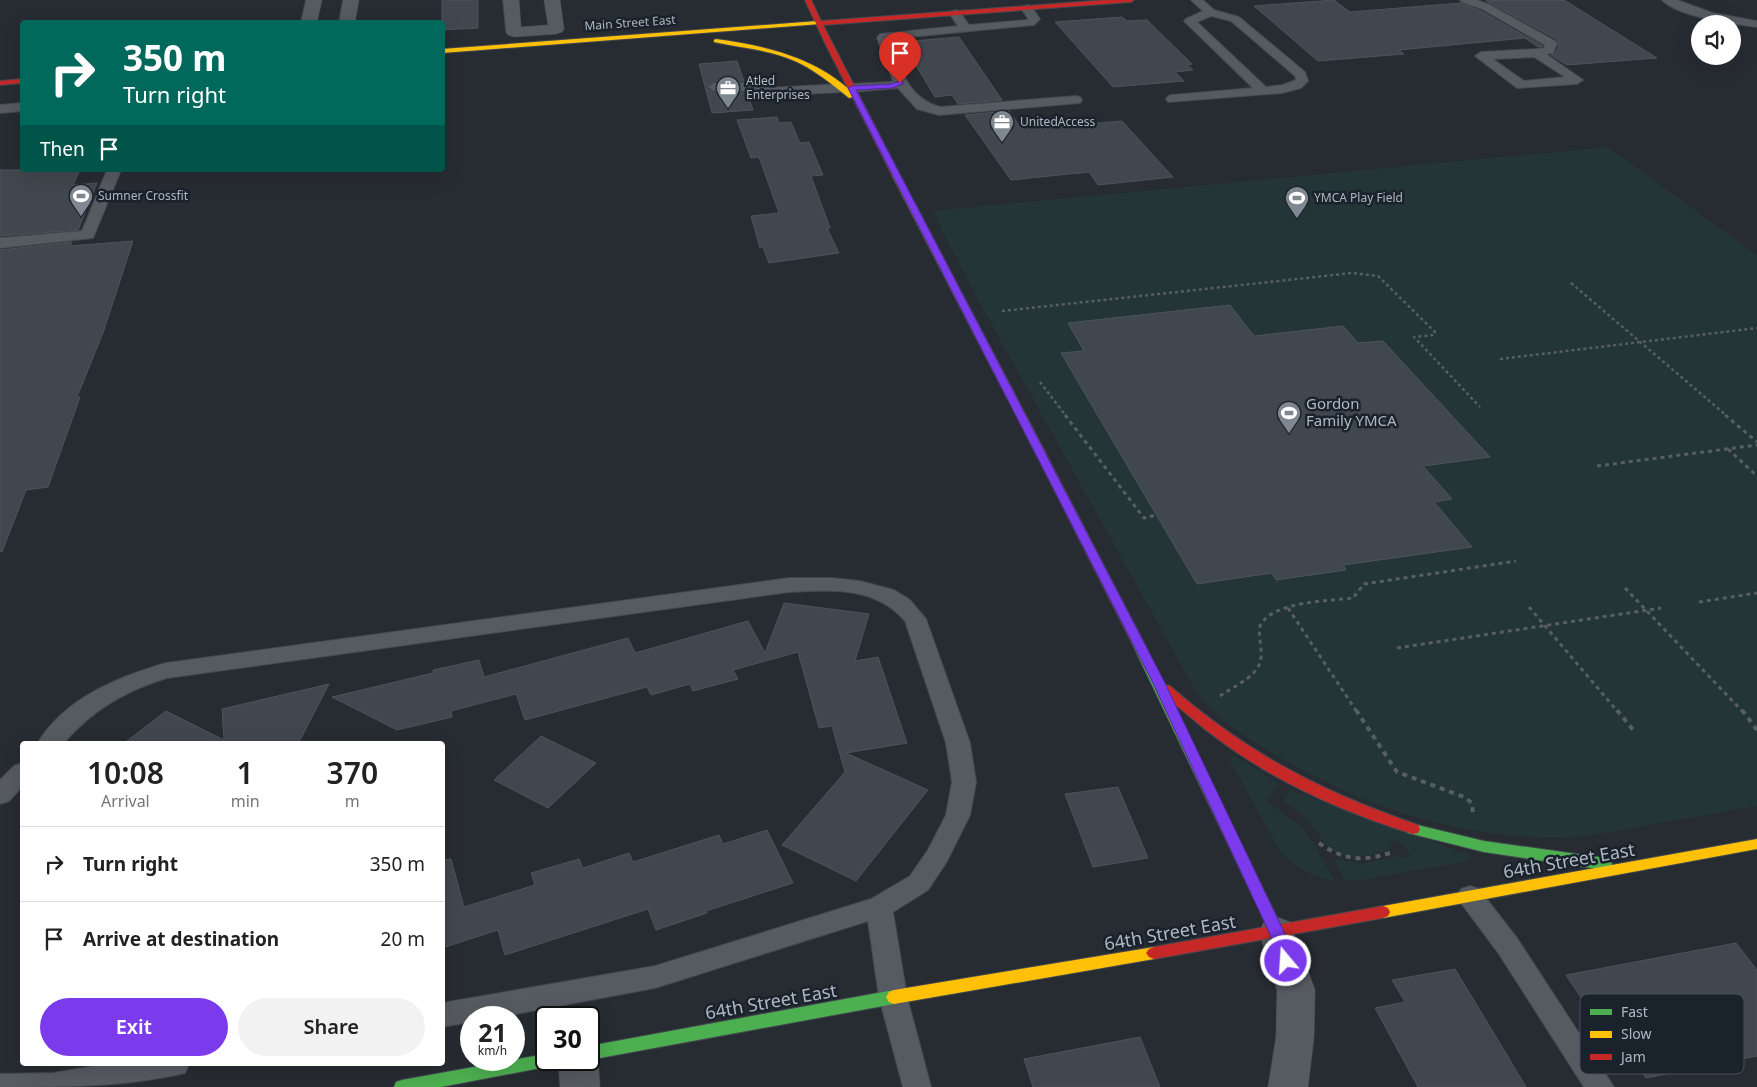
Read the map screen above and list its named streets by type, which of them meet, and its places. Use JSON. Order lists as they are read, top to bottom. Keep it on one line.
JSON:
{"streets":{"street":["Main Street East","64th Street East"]},"places":{"office":["Atled Enterprises","UnitedAccess"],"sports":["Sumner Crossfit","YMCA Play Field","Gordon Family YMCA"]},"legend":["Fast","Slow","Jam"],"page":{"turn":["350 m","Turn right"],"then":"Then","eta":["10:08","Arrival","1","min","370","m"],"list":[{"name":"Turn right","value":"350 m"},{"name":"Arrive at destination","value":"20 m"}],"buttons":["Exit","Share"],"speed":"21 km/h","limit":"30"}}
